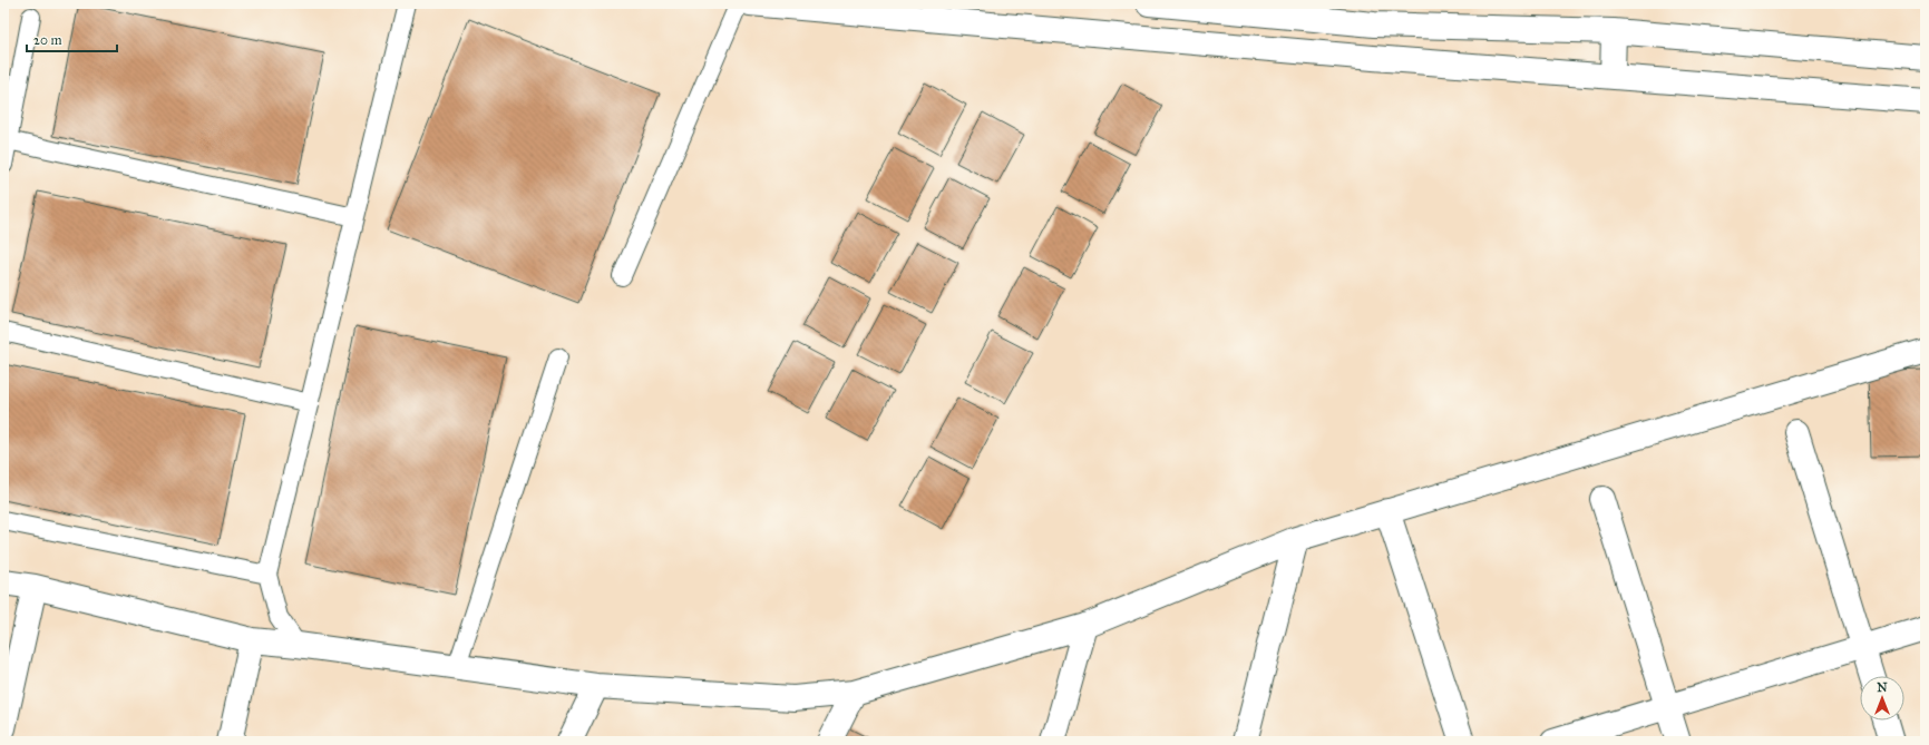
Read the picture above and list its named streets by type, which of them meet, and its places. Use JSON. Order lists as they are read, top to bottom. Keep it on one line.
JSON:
{"scale_bar":"20 m","north":"top"}
